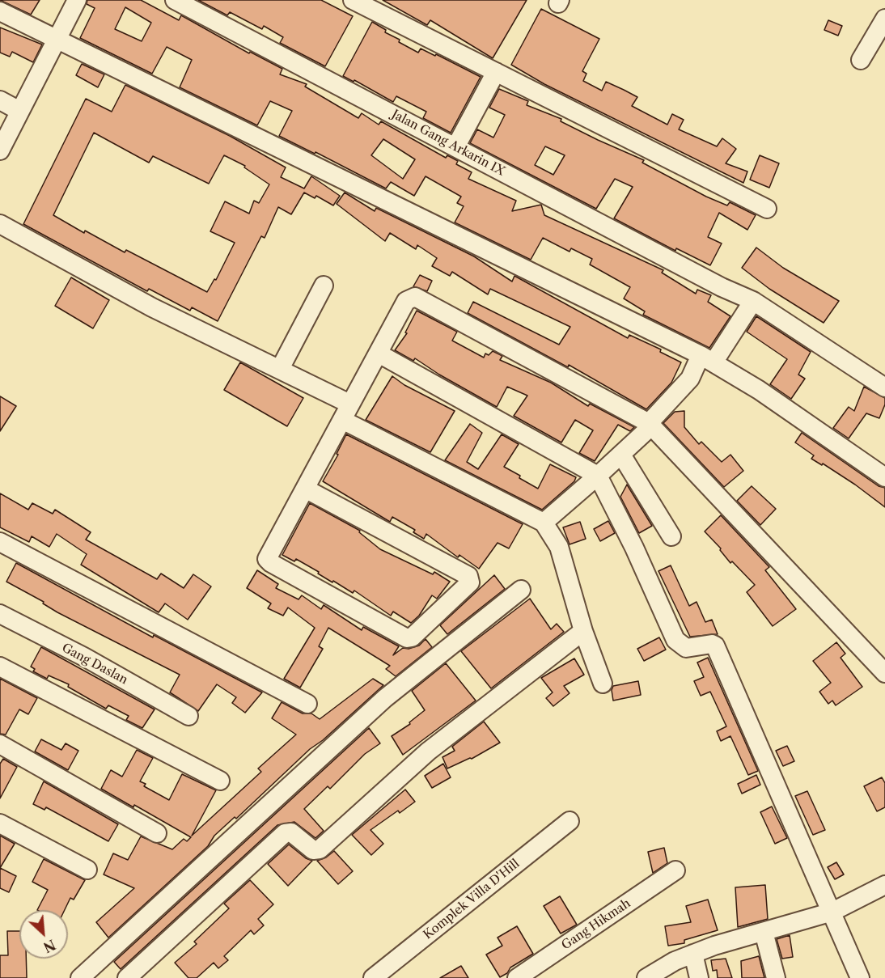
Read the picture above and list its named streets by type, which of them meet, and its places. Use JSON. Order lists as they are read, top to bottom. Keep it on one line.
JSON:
{"streets":{"street":["Jalan Gang Arkarin IX","Gang Daslan","Komplek Villa D'Hill","Gang Hikmah"]},"north":"bottom right"}
